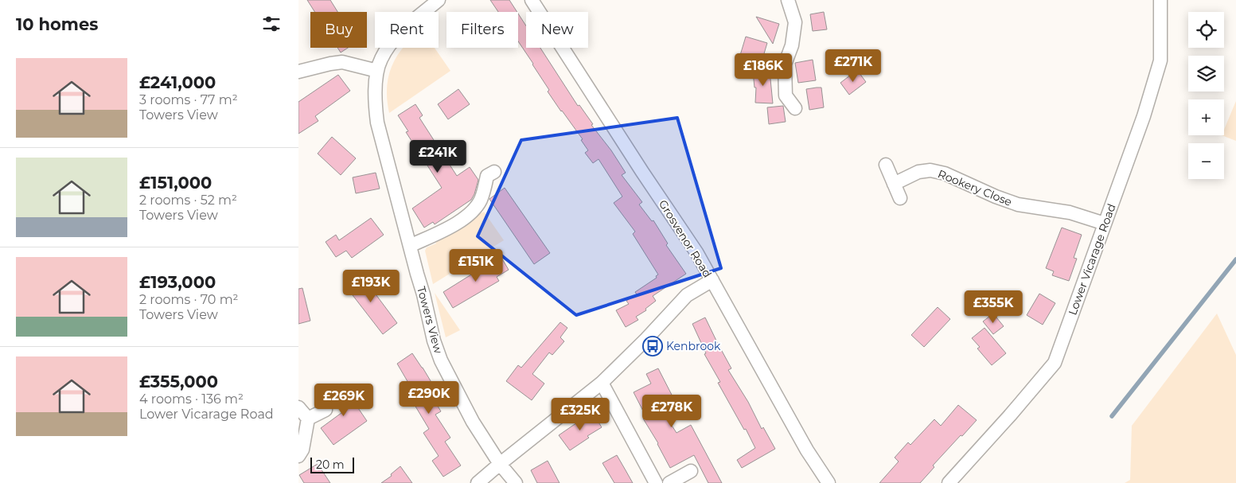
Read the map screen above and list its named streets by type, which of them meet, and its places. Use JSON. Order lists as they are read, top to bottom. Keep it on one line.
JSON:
{"streets":{"street":["Rookery Close","Grosvenor Road","Lower Vicarage Road","Towers View"]},"crossings":[["Rookery Close","Lower Vicarage Road"]],"places":{"bus stop":["Kenbrook"]},"scale_bar":"20 m","page":{"heading":"10 homes","map_buttons":["+","−"],"chip":["Buy","Rent","Filters","New"],"list":[{"name":"£241,000","note":"3 rooms · 77 m² · Towers View"},{"name":"£151,000","note":"2 rooms · 52 m² · Towers View"},{"name":"£193,000","note":"2 rooms · 70 m² · Towers View"},{"name":"£355,000","note":"4 rooms · 136 m² · Lower Vicarage Road"}],"price":["£271K","£186K","£241K","£151K","£193K","£355K","£290K","£269K","£278K","£325K"],"scale":"20 m"}}
